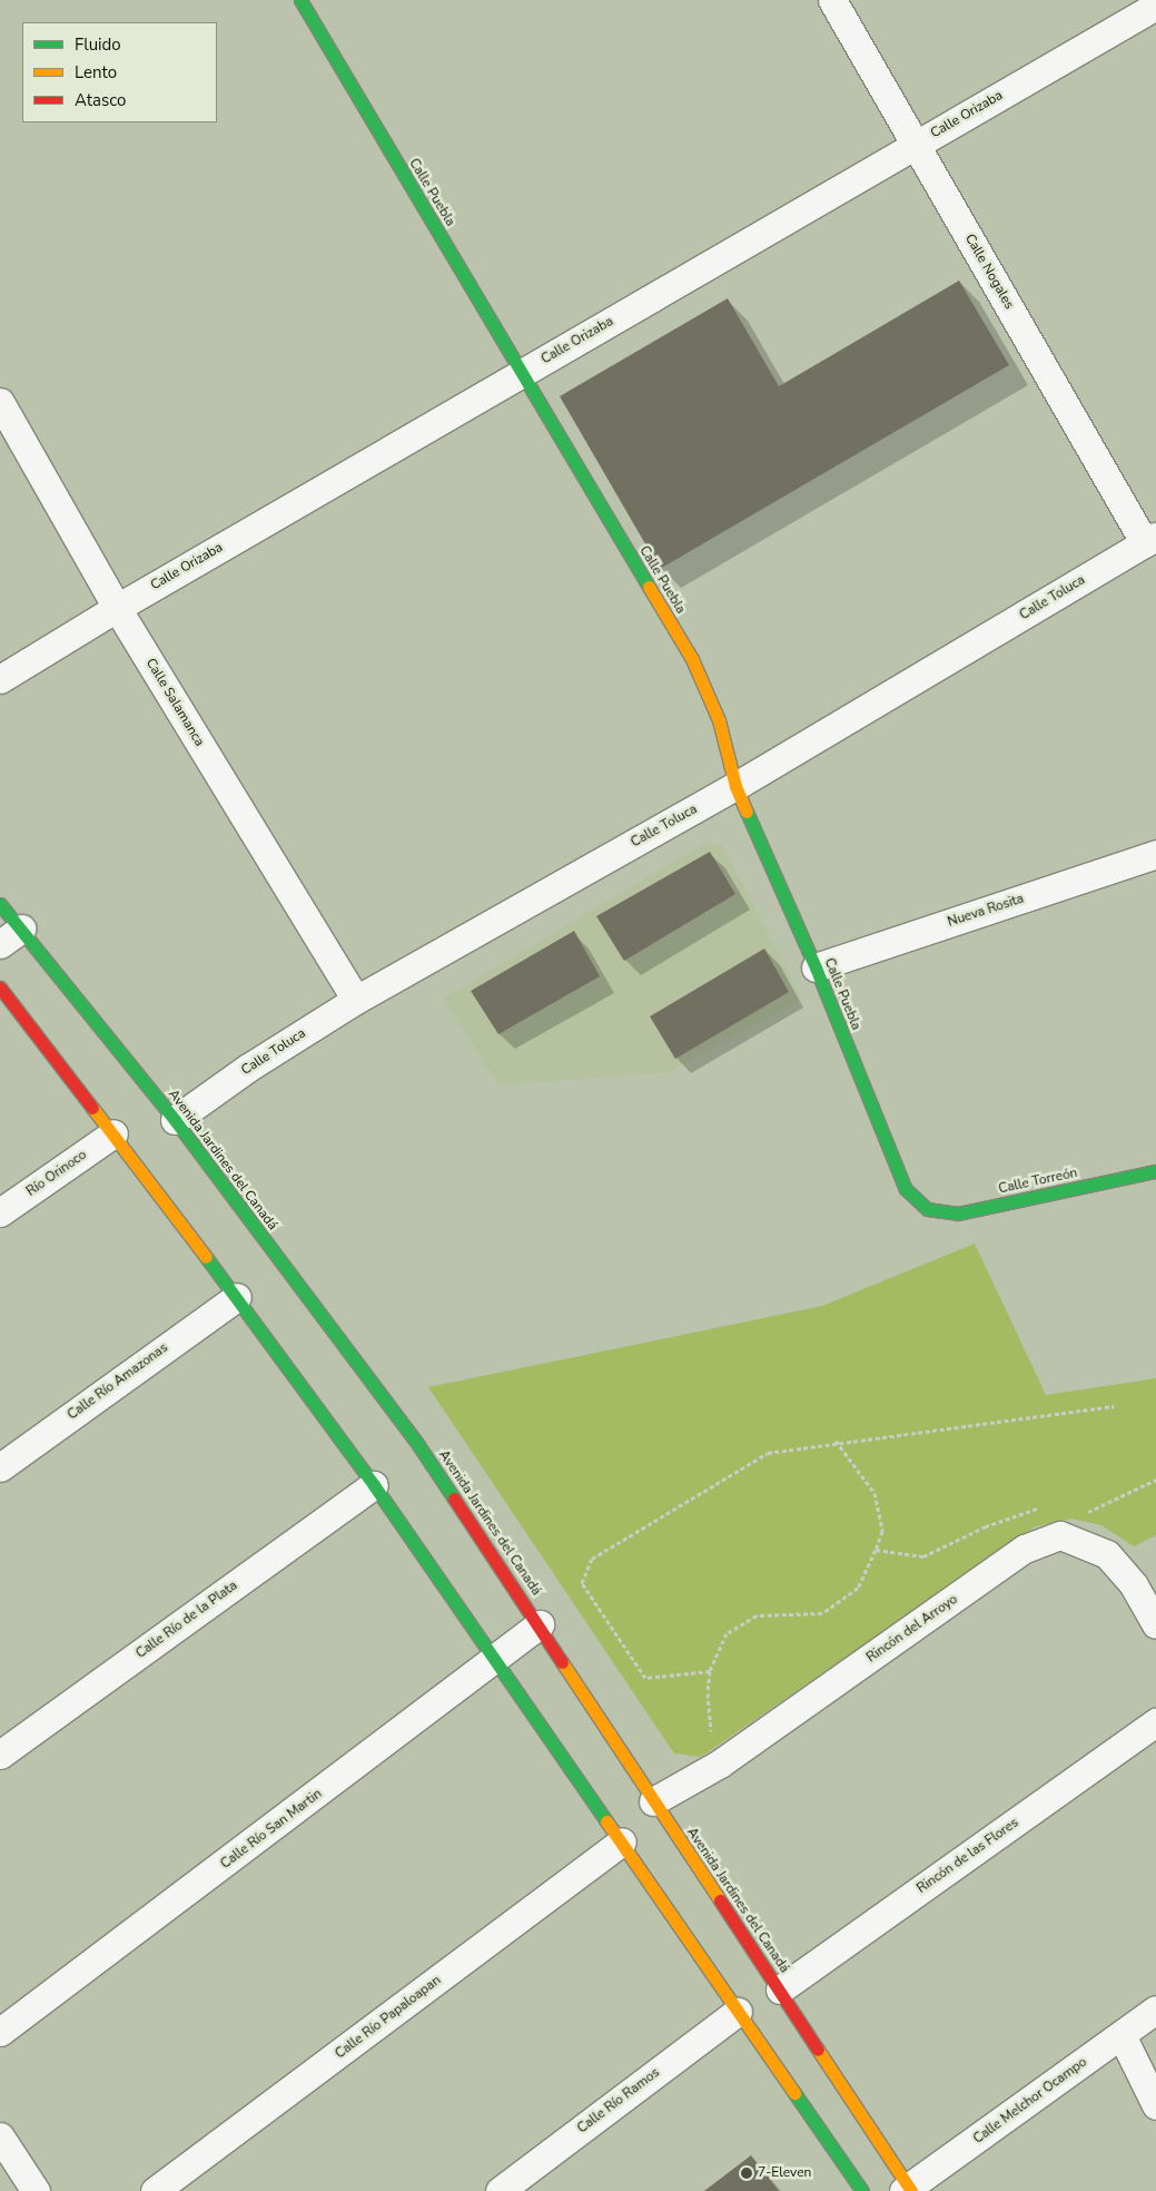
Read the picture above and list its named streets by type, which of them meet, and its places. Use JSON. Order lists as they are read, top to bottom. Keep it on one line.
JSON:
{"streets":{"street":["Calle Orizaba","Calle Puebla","Calle Nogales","Calle Toluca","Calle Salamanca","Nueva Rosita","Avenida Jardines del Canadá","Río Orinoco","Calle Torreón","Calle Río Amazonas","Calle Río de la Plata","Rincón del Arroyo","Calle Río San Martin","Rincón de las Flores","Calle Río Papaloapan","Calle Río Ramos","Calle Melchor Ocampo"]},"crossings":[["Calle Orizaba","Calle Puebla"],["Calle Orizaba","Calle Nogales"],["Calle Orizaba","Calle Salamanca"],["Calle Puebla","Calle Toluca"],["Calle Puebla","Nueva Rosita"],["Calle Puebla","Calle Torreón"],["Calle Nogales","Calle Toluca"],["Calle Toluca","Calle Salamanca"],["Calle Toluca","Avenida Jardines del Canadá"],["Avenida Jardines del Canadá","Rincón del Arroyo"],["Avenida Jardines del Canadá","Calle Río San Martin"],["Avenida Jardines del Canadá","Rincón de las Flores"],["Avenida Jardines del Canadá","Calle Melchor Ocampo"]],"places":["7-Eleven"],"legend":["Fluido","Lento","Atasco"]}
